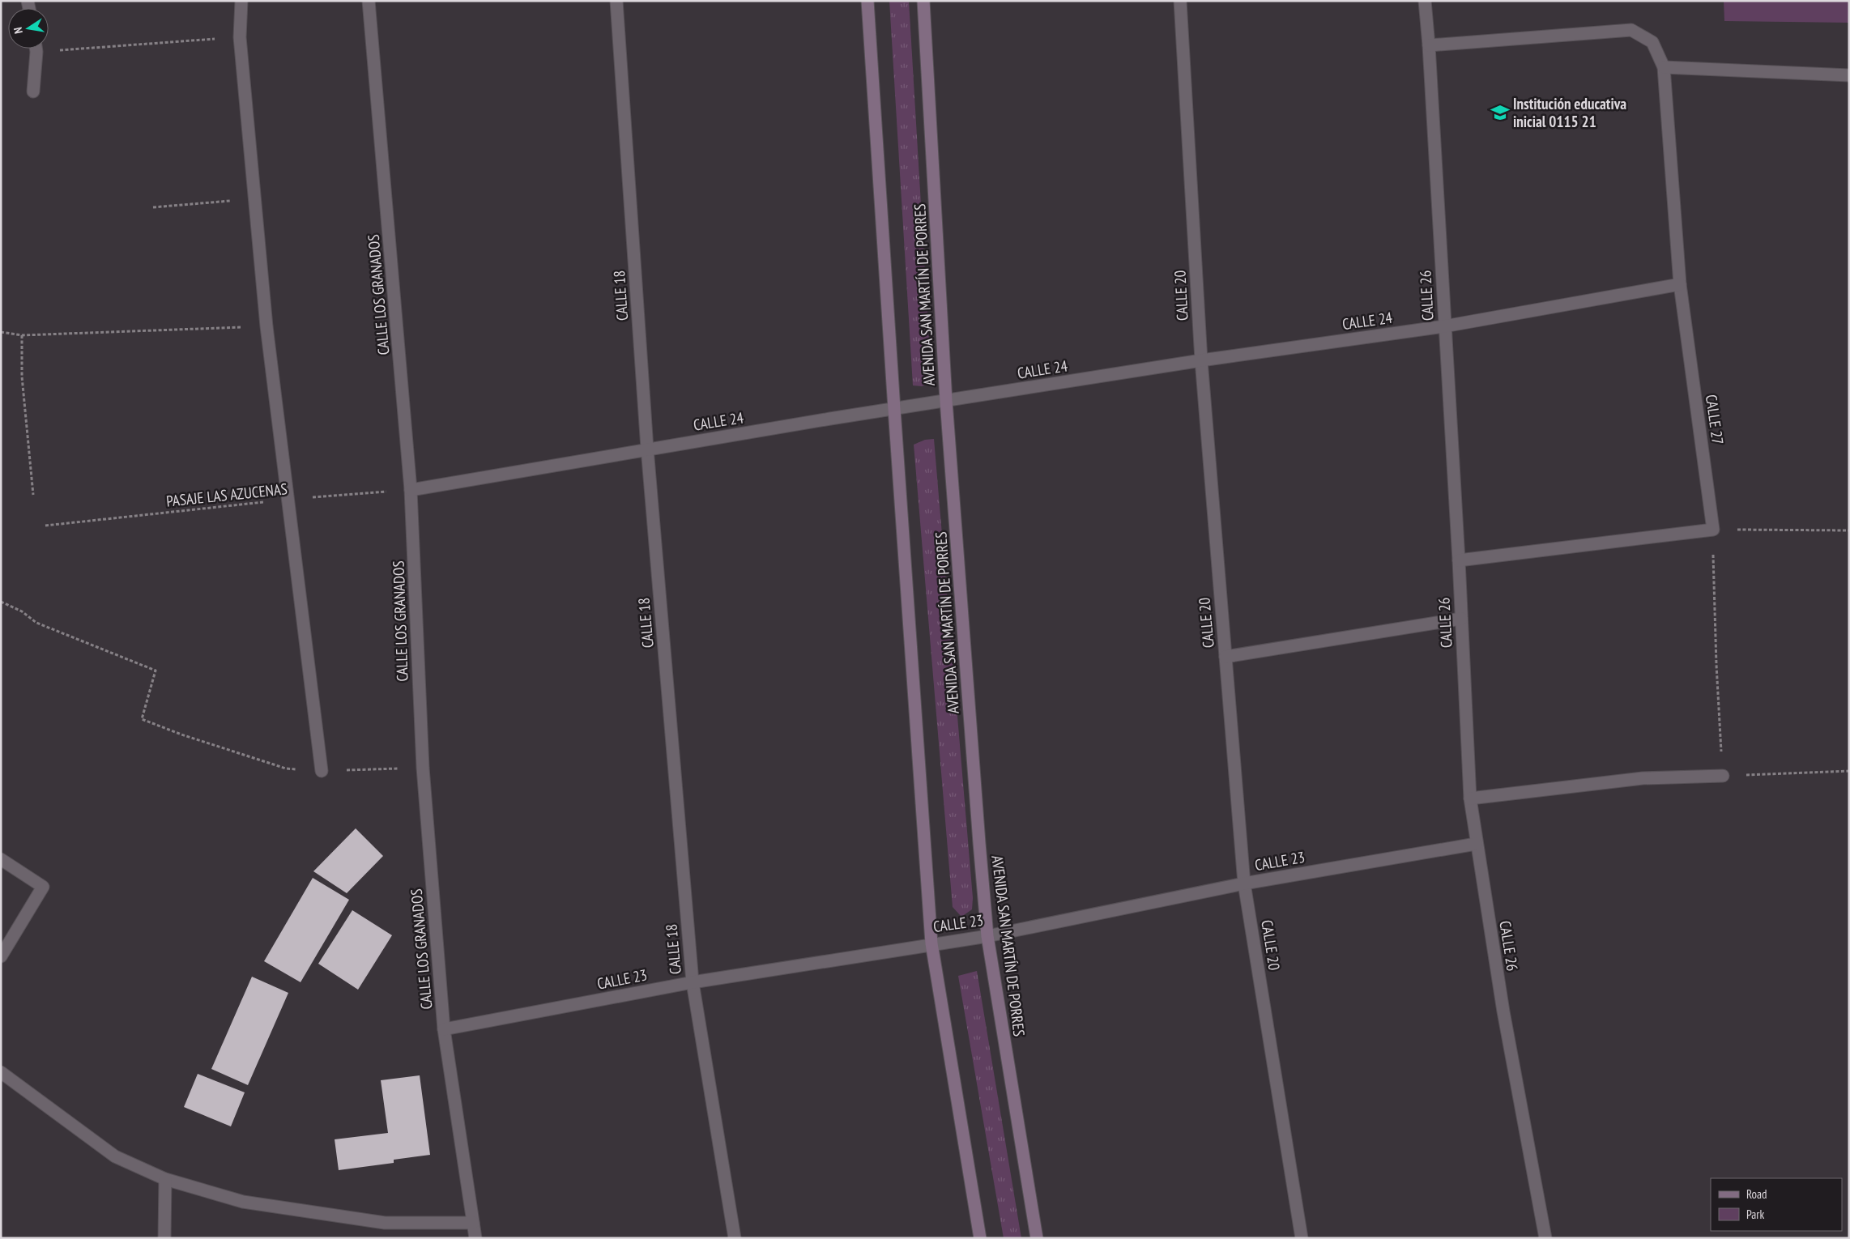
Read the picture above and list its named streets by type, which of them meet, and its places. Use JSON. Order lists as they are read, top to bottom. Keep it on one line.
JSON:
{"streets":{"main road":["AVENIDA SAN MARTÍN DE PORRES"],"street":["CALLE LOS GRANADOS","CALLE 18","CALLE 20","CALLE 26","CALLE 24","CALLE 27","CALLE 23"],"path":["PASAJE LAS AZUCENAS"]},"crossings":[["CALLE LOS GRANADOS","CALLE 24"],["CALLE LOS GRANADOS","PASAJE LAS AZUCENAS"],["CALLE LOS GRANADOS","CALLE 23"],["AVENIDA SAN MARTÍN DE PORRES","CALLE 24"],["AVENIDA SAN MARTÍN DE PORRES","CALLE 23"],["CALLE 18","CALLE 24"],["CALLE 18","CALLE 23"],["CALLE 20","CALLE 24"],["CALLE 20","CALLE 23"],["CALLE 26","CALLE 24"],["CALLE 26","CALLE 23"],["CALLE 24","CALLE 27"],["CALLE 24","PASAJE LAS AZUCENAS"]],"places":{"school or university":["Institución educativa inicial 0115 21"]},"legend":["Road","Park"],"north":"left"}
